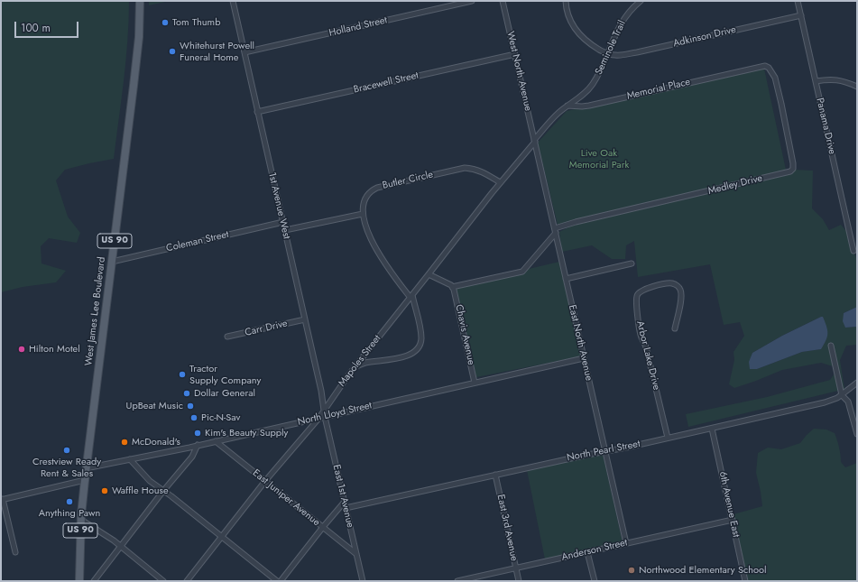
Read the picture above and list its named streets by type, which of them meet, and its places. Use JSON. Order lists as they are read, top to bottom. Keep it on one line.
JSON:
{"streets":{"main road":["US 90","West James Lee Boulevard"],"street":["Holland Street","Adkinson Drive","Seminole Trail","West North Avenue","Bracewell Street","Memorial Place","Panama Drive","Butler Circle","Medley Drive","1st Avenue West","Coleman Street","Carr Drive","Chavis Avenue","East North Avenue","Arbor Lake Drive","Mapoles Street","North Lloyd Street","North Pearl Street","East 1st Avenue","East Juniper Avenue","6th Avenue East","East 3rd Avenue","Anderson Street"]},"crossings":[["Holland Street","1st Avenue West"],["Adkinson Drive","Seminole Trail"],["Adkinson Drive","Panama Drive"],["Seminole Trail","West North Avenue"],["Seminole Trail","Memorial Place"],["Seminole Trail","East North Avenue"],["Seminole Trail","Mapoles Street"],["West North Avenue","Bracewell Street"],["West North Avenue","East North Avenue"],["West North Avenue","Mapoles Street"],["Bracewell Street","1st Avenue West"],["Memorial Place","Medley Drive"],["Butler Circle","Mapoles Street"],["Medley Drive","East North Avenue"],["1st Avenue West","Coleman Street"],["1st Avenue West","Carr Drive"],["1st Avenue West","Mapoles Street"],["1st Avenue West","East 1st Avenue"],["Coleman Street","West James Lee Boulevard"],["West James Lee Boulevard","North Lloyd Street"],["Chavis Avenue","North Lloyd Street"],["East North Avenue","Mapoles Street"],["East North Avenue","North Lloyd Street"],["East North Avenue","North Pearl Street"],["East North Avenue","Anderson Street"],["Arbor Lake Drive","North Pearl Street"],["Mapoles Street","North Lloyd Street"],["Mapoles Street","East 1st Avenue"],["Mapoles Street","East Juniper Avenue"],["North Lloyd Street","East 1st Avenue"],["North Lloyd Street","East Juniper Avenue"],["North Pearl Street","East 1st Avenue"],["North Pearl Street","6th Avenue East"],["North Pearl Street","East 3rd Avenue"],["East 1st Avenue","East Juniper Avenue"],["6th Avenue East","Anderson Street"],["East 3rd Avenue","Anderson Street"]],"parks":["Live Oak Memorial Park"],"places":["Tom Thumb","Whitehurst Powell Funeral Home","Hilton Motel","Tractor Supply Company","Dollar General","UpBeat Music","Pic-N-Sav","Kim's Beauty Supply","McDonald's","Crestview Ready Rent & Sales","Waffle House","Anything Pawn","Northwood Elementary School"],"scale_bar":"100 m"}
